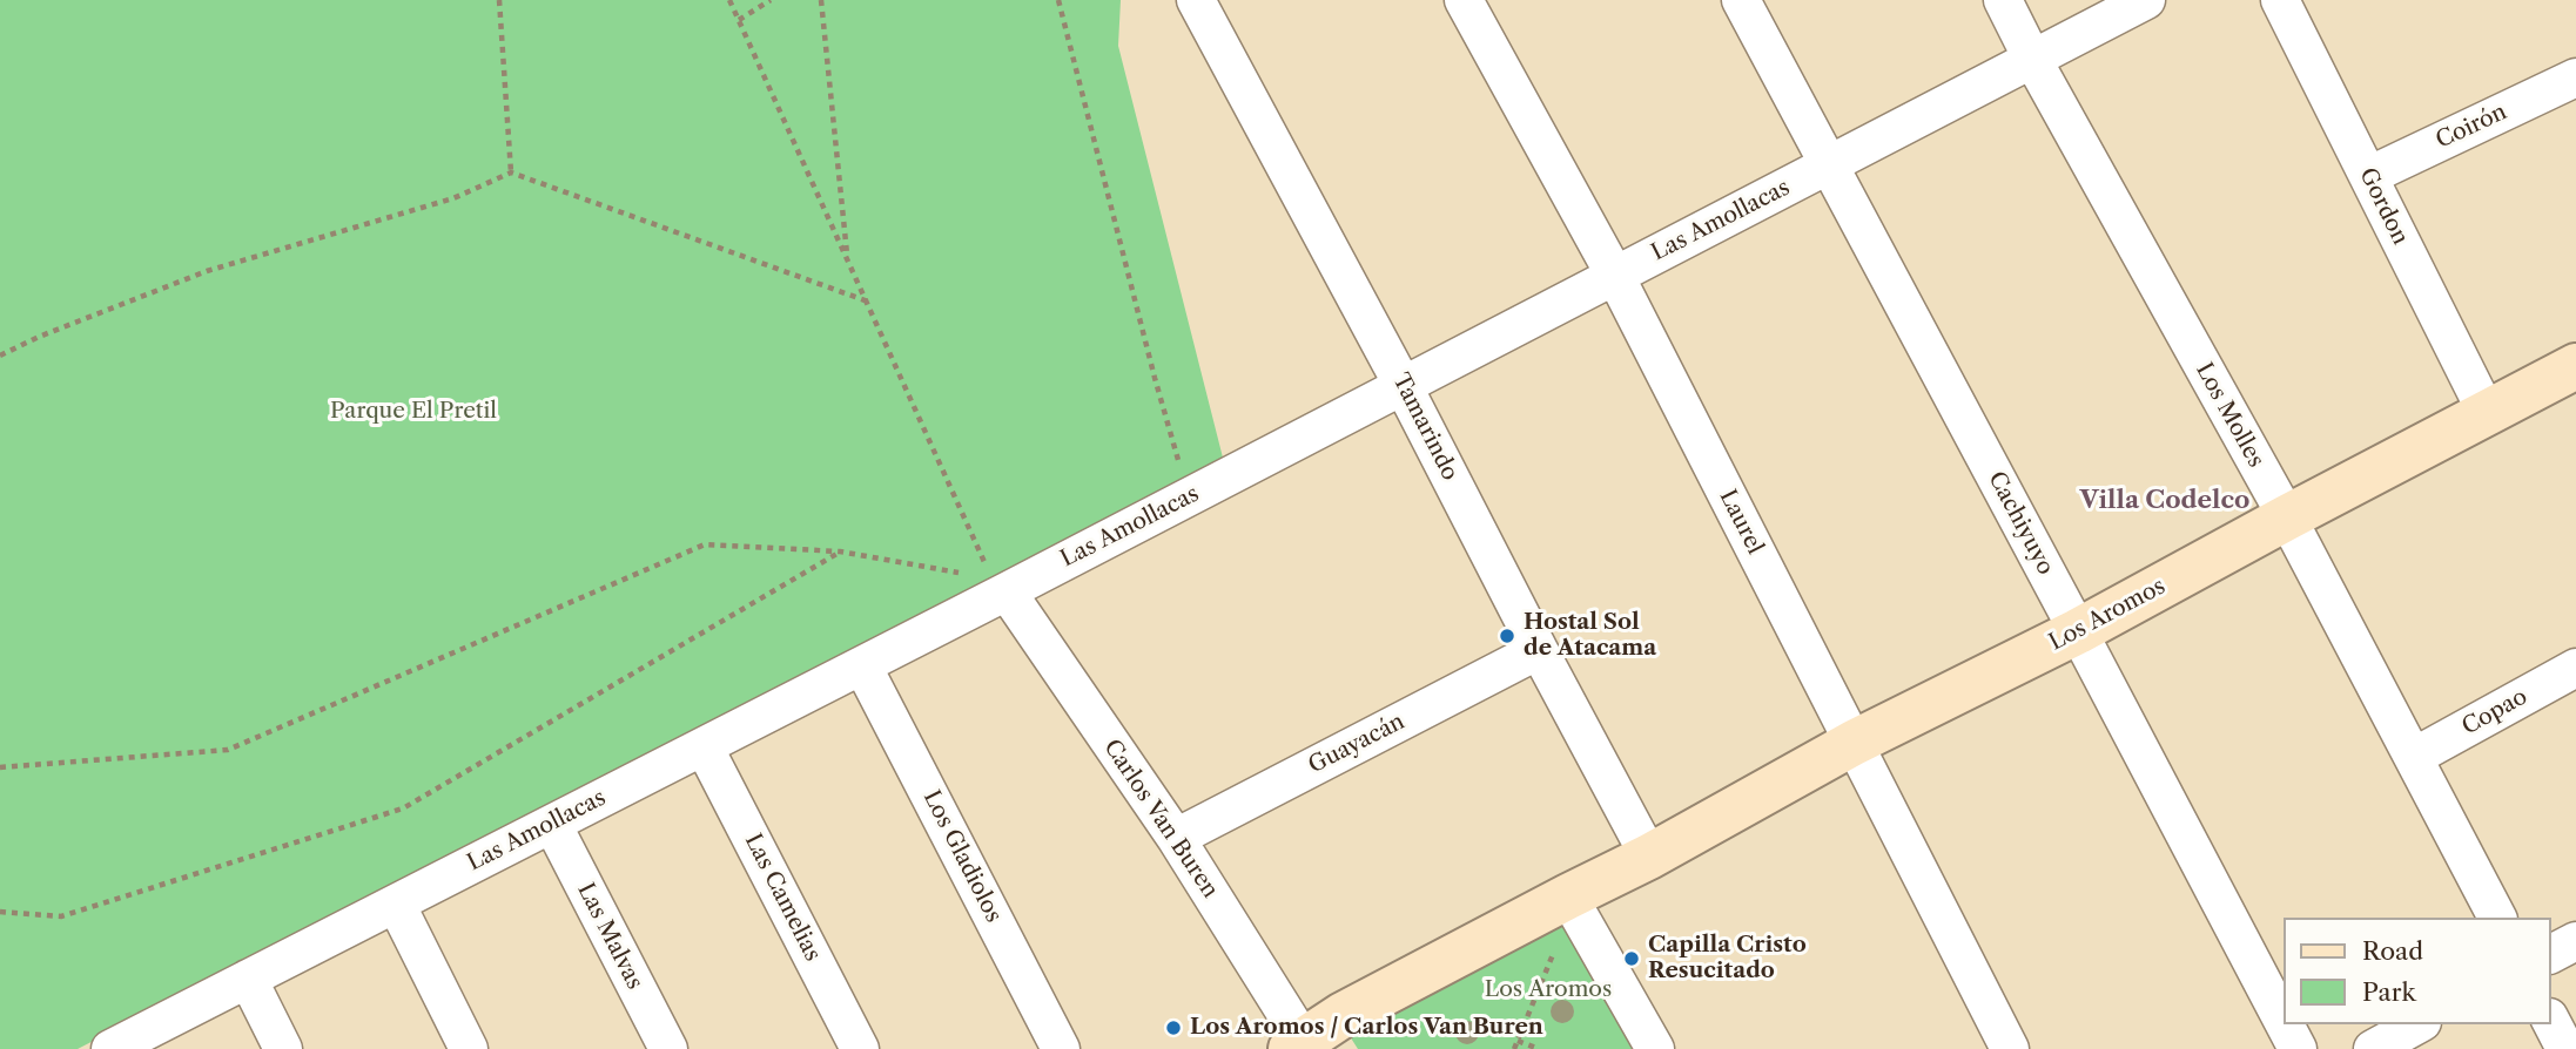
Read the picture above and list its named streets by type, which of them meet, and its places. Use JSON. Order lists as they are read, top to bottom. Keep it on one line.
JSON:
{"streets":{"street":["Coirón","Gordon","Las Amollacas","Los Molles","Tamarindo","Laurel","Cachiyuyo","Los Aromos","Copao","Guayacán","Carlos Van Buren","Los Gladiolos","Las Camelias","Las Malvas"]},"crossings":[["Coirón","Gordon"],["Gordon","Los Aromos"],["Las Amollacas","Los Molles"],["Las Amollacas","Tamarindo"],["Las Amollacas","Laurel"],["Las Amollacas","Cachiyuyo"],["Las Amollacas","Carlos Van Buren"],["Las Amollacas","Los Gladiolos"],["Las Amollacas","Las Camelias"],["Las Amollacas","Las Malvas"],["Los Molles","Los Aromos"],["Los Molles","Copao"],["Tamarindo","Los Aromos"],["Tamarindo","Guayacán"],["Laurel","Los Aromos"],["Cachiyuyo","Los Aromos"],["Los Aromos","Carlos Van Buren"],["Guayacán","Carlos Van Buren"]],"districts":["Villa Codelco"],"parks":["Parque El Pretil","Los Aromos"],"places":["Hostal Sol de Atacama","Capilla Cristo Resucitado","Los Aromos / Carlos Van Buren"],"legend":["Road","Park"]}
